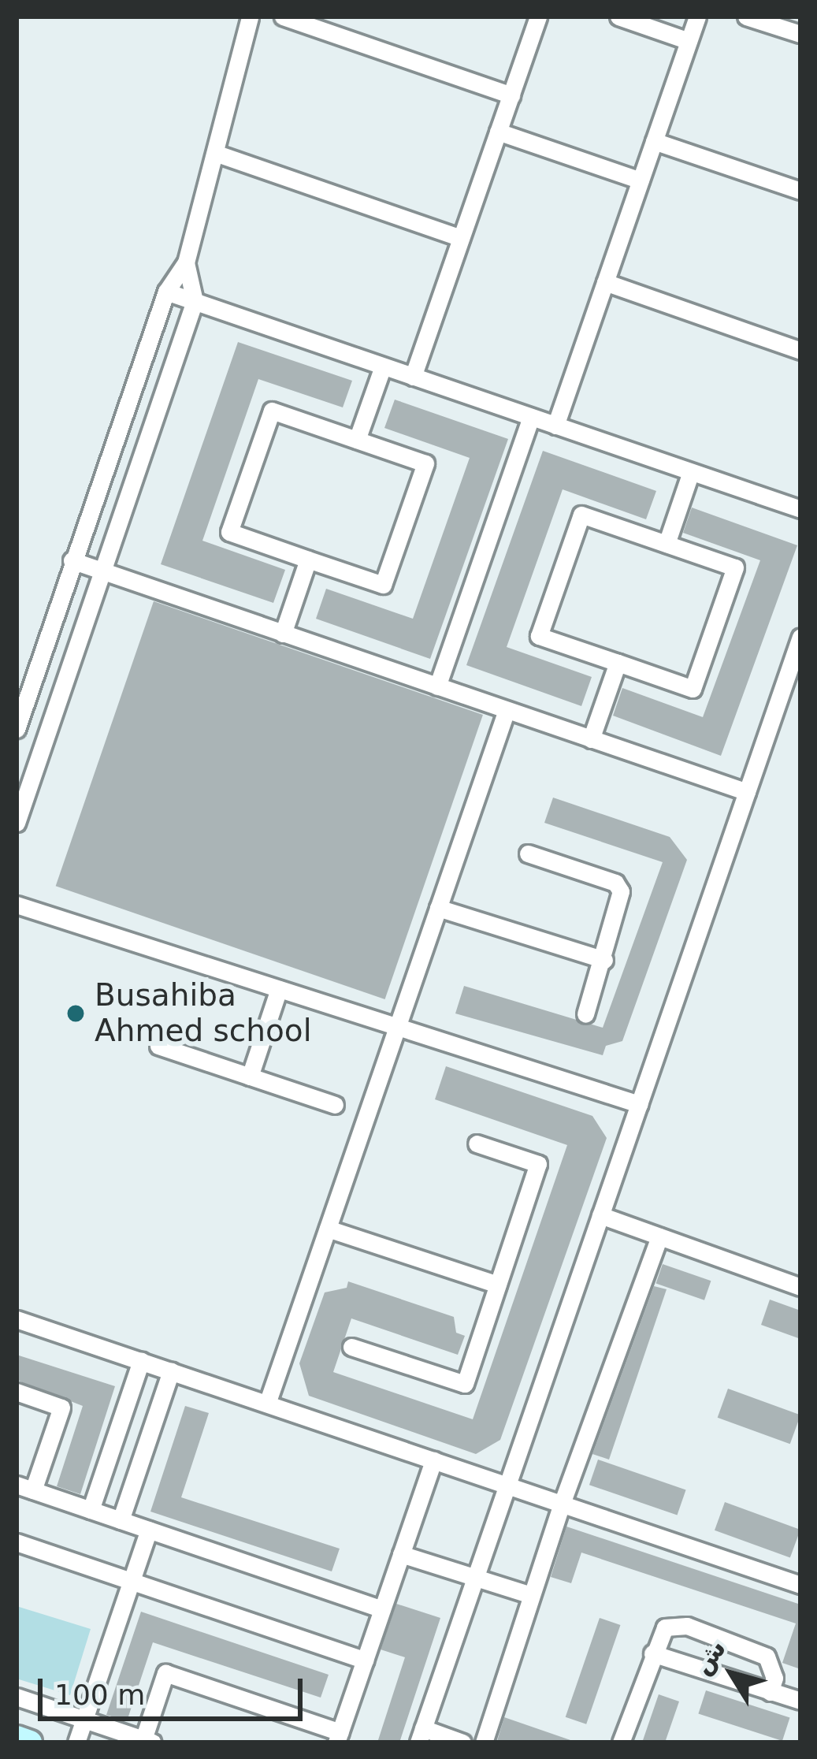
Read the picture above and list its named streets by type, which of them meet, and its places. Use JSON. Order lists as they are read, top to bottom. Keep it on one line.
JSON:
{"places":["Busahiba Ahmed school"],"scale_bar":"100 m","north":"top left"}
